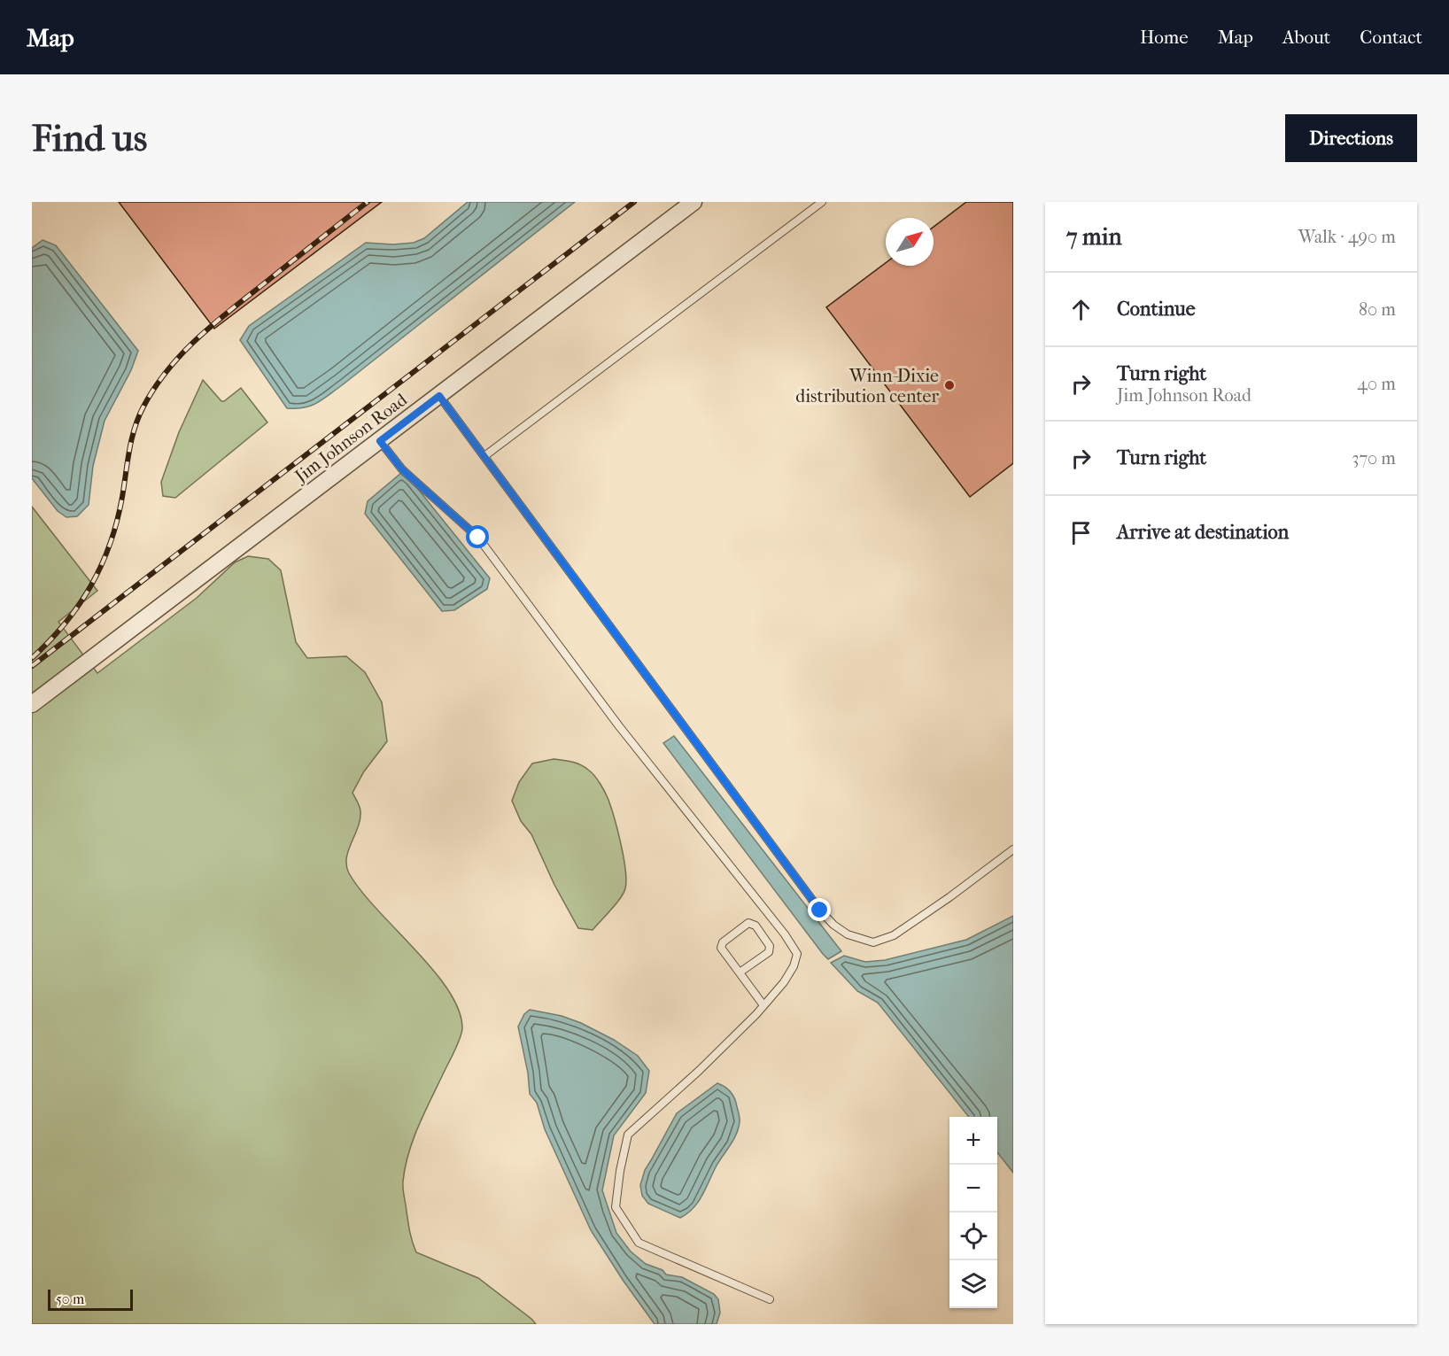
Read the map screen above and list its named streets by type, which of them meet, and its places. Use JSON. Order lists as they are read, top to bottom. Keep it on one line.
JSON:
{"streets":{"street":["Jim Johnson Road"]},"places":["Winn-Dixie distribution center"],"scale_bar":"50 m","north":"top right","page":{"header":"Map","nav":["Home","Map","About","Contact"],"buttons":"Directions","title":"Find us","heading":["7 min","Walk · 490 m"],"list":[["Continue","80 m"],["Turn right","Jim Johnson Road","40 m"],["Turn right","370 m"],"Arrive at destination"],"map_buttons":["+","−"],"scale":"50 m"}}
